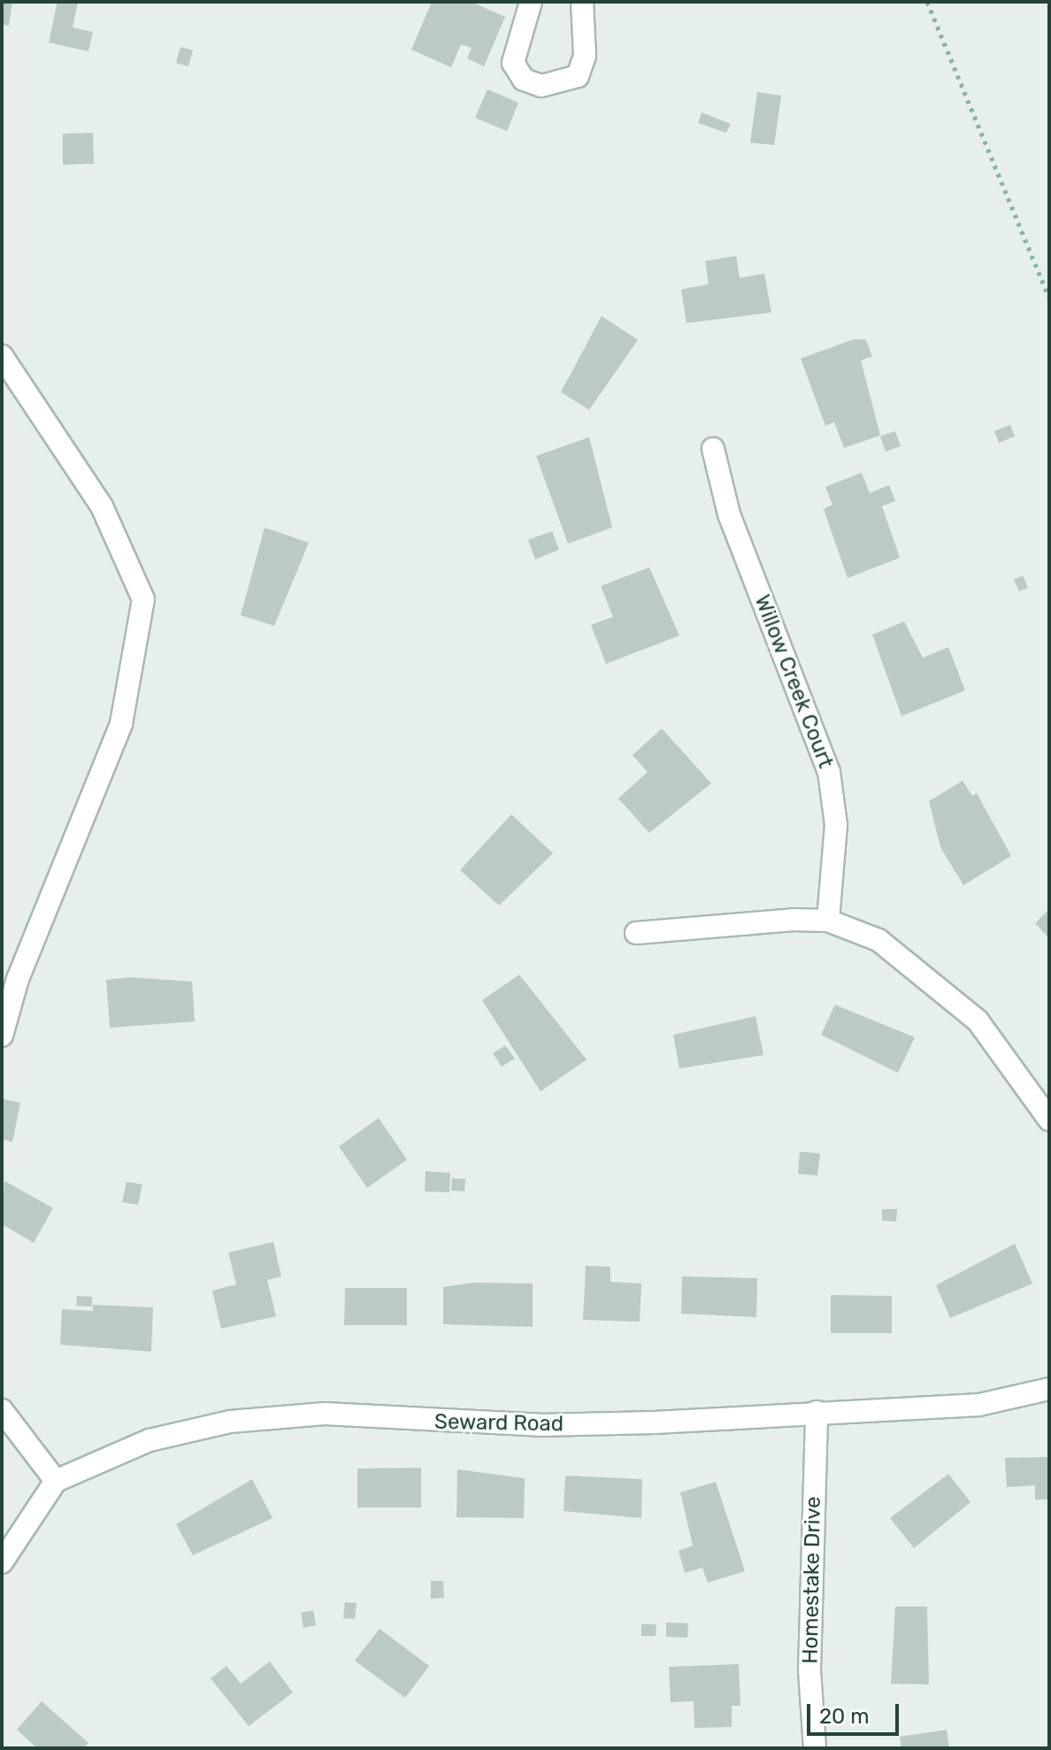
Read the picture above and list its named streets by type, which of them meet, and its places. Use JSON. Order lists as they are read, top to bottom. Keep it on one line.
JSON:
{"streets":{"street":["Willow Creek Court","Seward Road","Homestake Drive"]},"crossings":[["Seward Road","Homestake Drive"]],"scale_bar":"20 m"}
